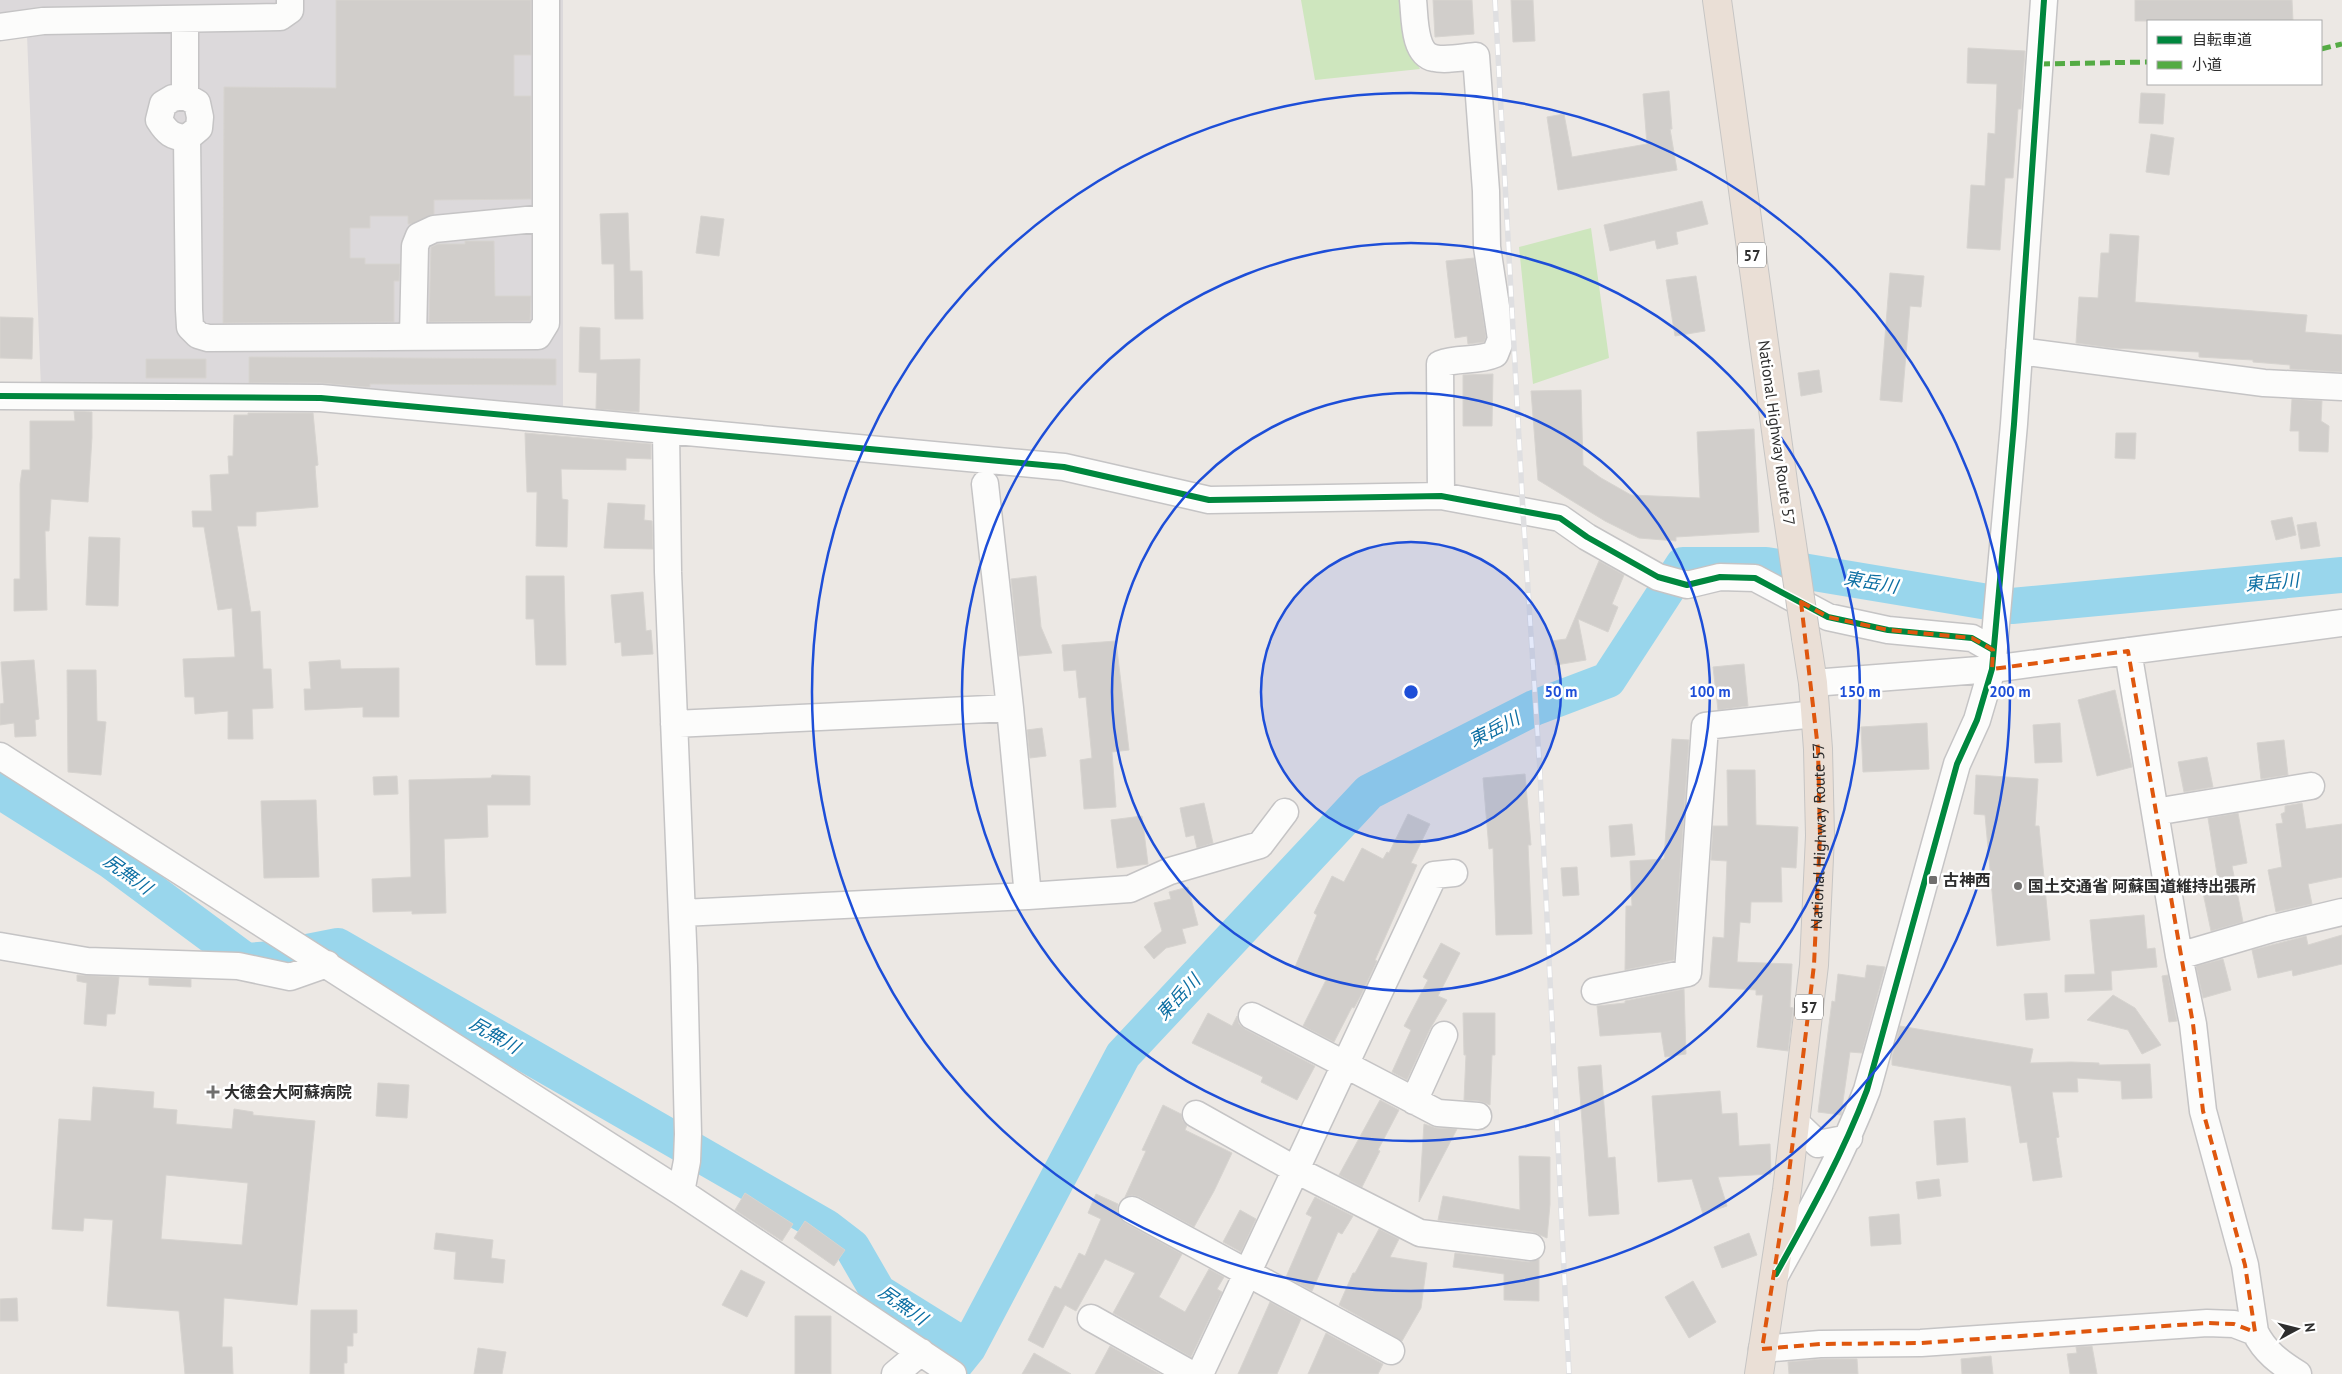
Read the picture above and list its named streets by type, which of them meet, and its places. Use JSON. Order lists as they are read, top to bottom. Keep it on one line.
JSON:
{"streets":{"highway":["57","National Highway Route 57"]},"water":["東岳川","尻無川"],"places":{"transit":["古神西"],"other":["国土交通省 阿蘇国道維持出張所"],"health":["大徳会大阿蘇病院"]},"legend":["自転車道","小道"],"north":"right","rings":["50 m","100 m","150 m","200 m"]}
